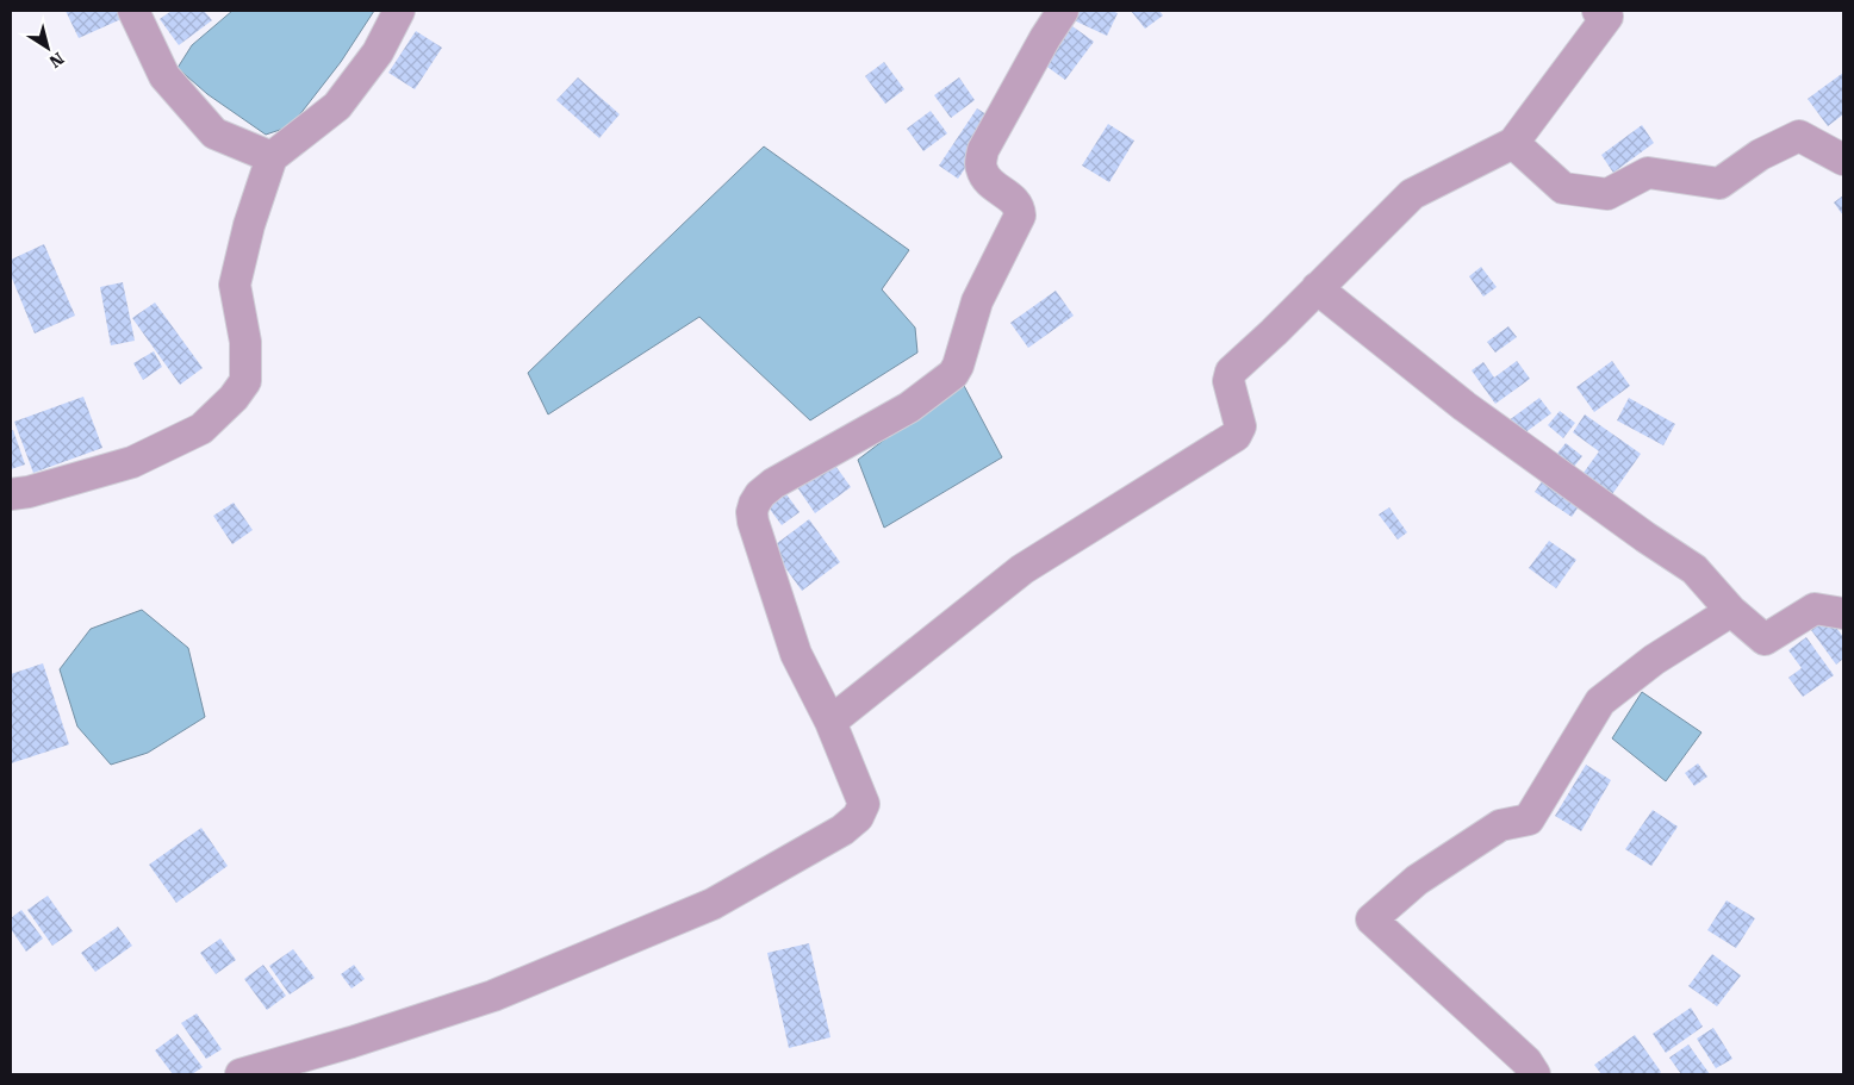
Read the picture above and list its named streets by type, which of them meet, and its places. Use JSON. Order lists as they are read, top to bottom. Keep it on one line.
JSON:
{"north":"bottom right"}
